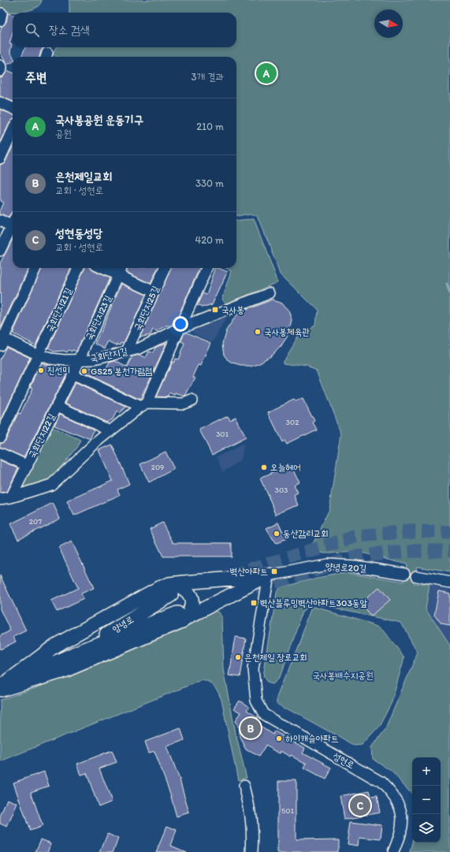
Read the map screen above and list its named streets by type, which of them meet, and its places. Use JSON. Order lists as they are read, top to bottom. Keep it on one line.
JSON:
{"streets":{"main road":["양녕로"],"street":["국회단지25길","국회단지21길","국회단지23길","국회단지길","국회단지22길","양녕로20길","성현로"]},"crossings":[["국회단지25길","국회단지길"],["국회단지21길","국회단지길"],["국회단지23길","국회단지길"],["국회단지23길","국회단지22길"],["국회단지길","국회단지22길"],["양녕로20길","성현로"]],"parks":["국사봉배수지공원"],"places":{"transit":["국사봉","벽산아파트","벽산블루밍벽산아파트303동앞"],"other":["국사봉체육관","진선미","GS25 봉천가람점","오늘헤어","동산감리교회","은천제일 장로교회","하이캐슬아파트"]},"house_numbers":["302","301","209","303","207","501"],"north":"right","page":{"search":"장소 검색","heading":["주변","3개 결과"],"pins":["A","B","C"],"list":[{"mark":"A","name":"국사봉공원 운동기구","note":"공원","value":"210 m"},{"mark":"B","name":"은천제일교회","note":"교회 · 성현로","value":"330 m"},{"mark":"C","name":"성현동성당","note":"교회 · 성현로","value":"420 m"}],"map_buttons":["+","−"]}}
